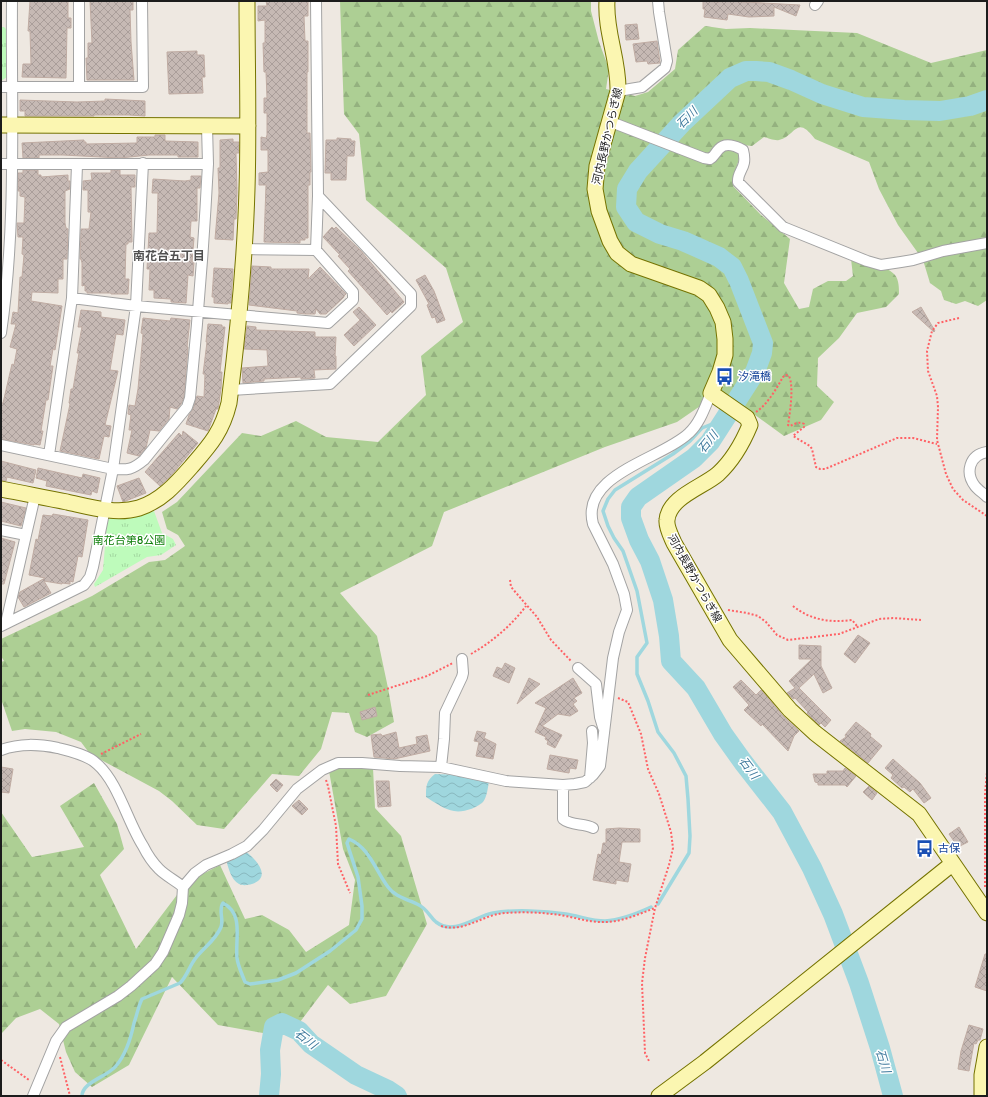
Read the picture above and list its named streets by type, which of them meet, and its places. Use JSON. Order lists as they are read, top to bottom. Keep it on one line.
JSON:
{"streets":{"street":["河内長野かつらぎ線"]},"districts":["南花台五丁目"],"water":["石川"],"parks":["南花台第8公園"],"places":{"bus stop":["汐滝橋","古保"]}}
